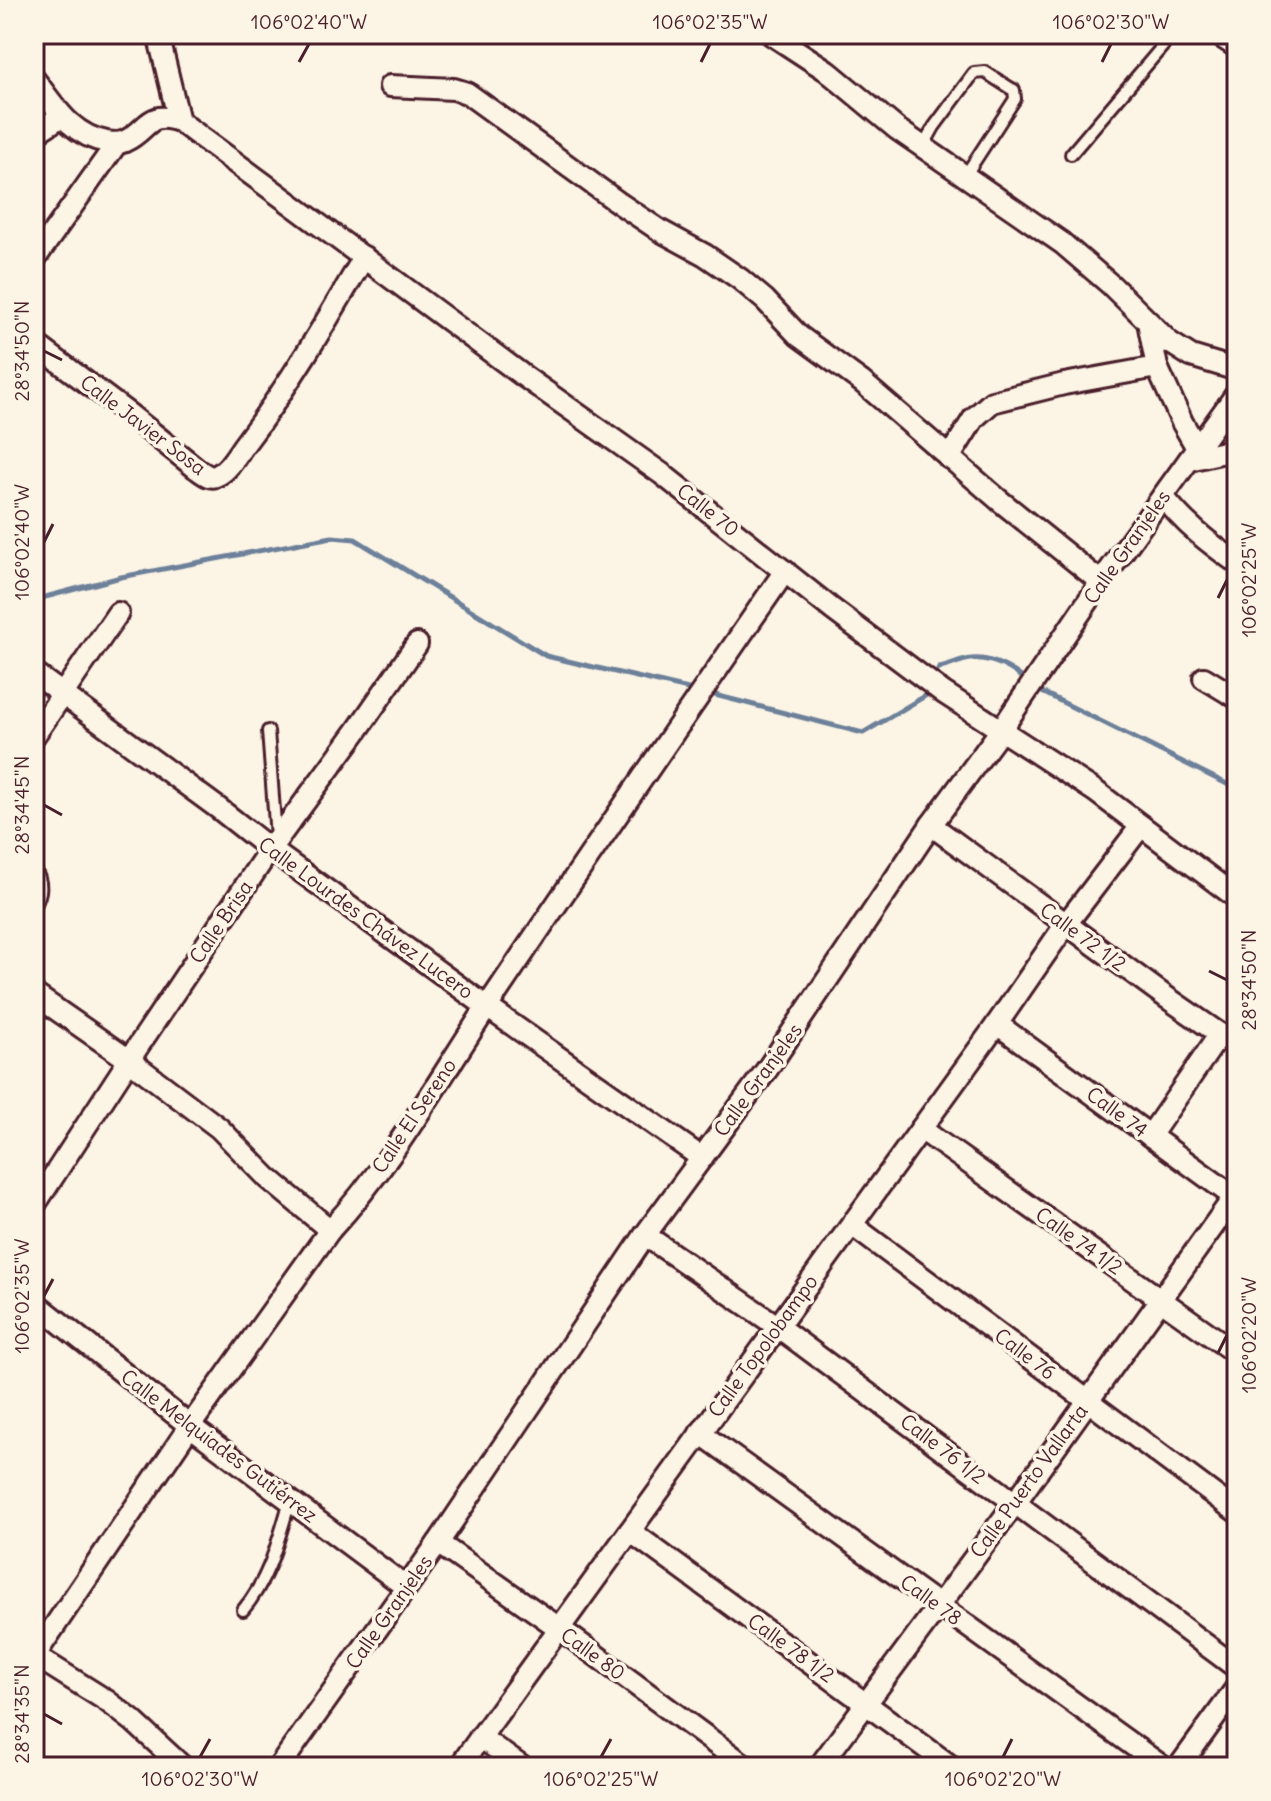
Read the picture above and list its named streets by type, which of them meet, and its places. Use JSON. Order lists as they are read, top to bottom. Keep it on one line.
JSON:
{"streets":{"street":["Calle Javier Sosa","Calle 70","Calle Granjeles","Calle Lourdes Chávez Lucero","Calle Brisa","Calle 72 1/2","Calle 74","Calle El Sereno","Calle 74 1/2","Calle Topolobampo","Calle 76","Calle Melquiades Gutiérrez","Calle 76 1/2","Calle Puerto Vallarta","Calle 78","Calle 78 1/2","Calle 80"]},"crossings":[["Calle Javier Sosa","Calle 70"],["Calle 70","Calle Granjeles"],["Calle 70","Calle El Sereno"],["Calle 70","Calle Topolobampo"],["Calle Granjeles","Calle Lourdes Chávez Lucero"],["Calle Granjeles","Calle 72 1/2"],["Calle Granjeles","Calle Melquiades Gutiérrez"],["Calle Granjeles","Calle 76 1/2"],["Calle Granjeles","Calle 80"],["Calle Lourdes Chávez Lucero","Calle Brisa"],["Calle Lourdes Chávez Lucero","Calle El Sereno"],["Calle 72 1/2","Calle Topolobampo"],["Calle 74","Calle Topolobampo"],["Calle 74","Calle Puerto Vallarta"],["Calle El Sereno","Calle Melquiades Gutiérrez"],["Calle 74 1/2","Calle Topolobampo"],["Calle 74 1/2","Calle Puerto Vallarta"],["Calle Topolobampo","Calle 76"],["Calle Topolobampo","Calle 76 1/2"],["Calle Topolobampo","Calle 78"],["Calle Topolobampo","Calle 78 1/2"],["Calle Topolobampo","Calle 80"],["Calle 76","Calle Puerto Vallarta"],["Calle 76 1/2","Calle Puerto Vallarta"],["Calle Puerto Vallarta","Calle 78"],["Calle Puerto Vallarta","Calle 78 1/2"]],"coordinates":["106°02'40\"W","106°02'35\"W","106°02'30\"W","28°34'50\"N","106°02'25\"W","28°34'45\"N","106°02'20\"W","28°34'35\"N"]}
